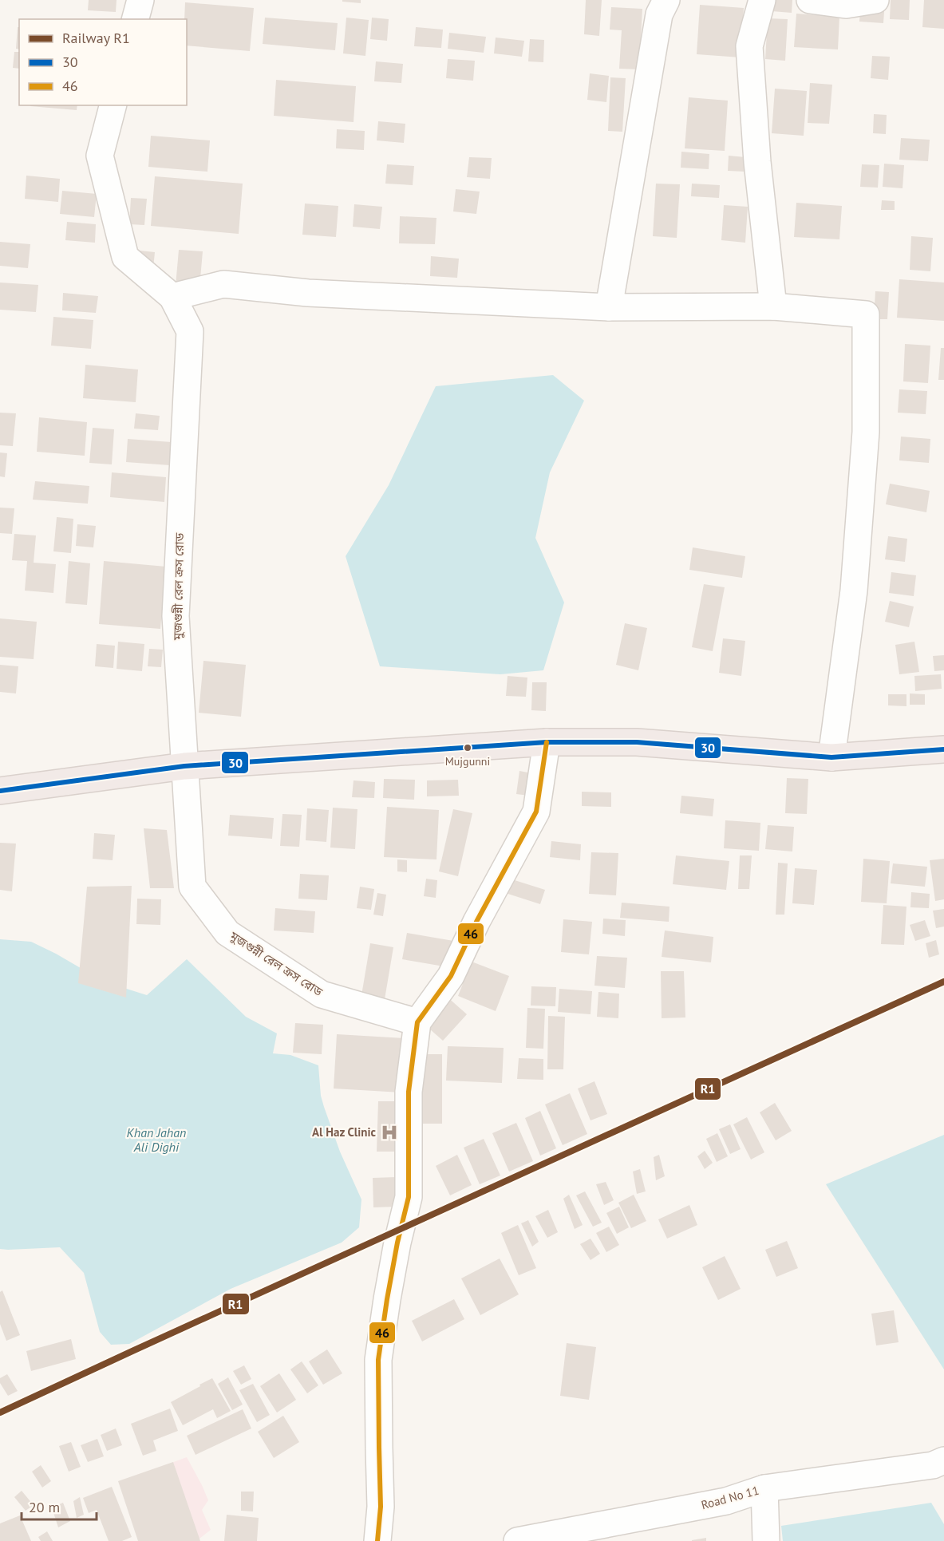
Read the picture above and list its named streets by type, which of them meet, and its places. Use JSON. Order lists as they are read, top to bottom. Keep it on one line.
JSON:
{"streets":{"street":["মুজগুন্নী রেল ক্রস রোড","Road No 11"]},"water":["Khan Jahan Ali Dighi"],"places":{"other":["Mujgunni"],"hospital":["Al Haz Clinic"]},"lines":["transit line 30","transit line 46","rail line R1"],"legend":["Railway R1","30","46"],"scale_bar":"20 m"}
